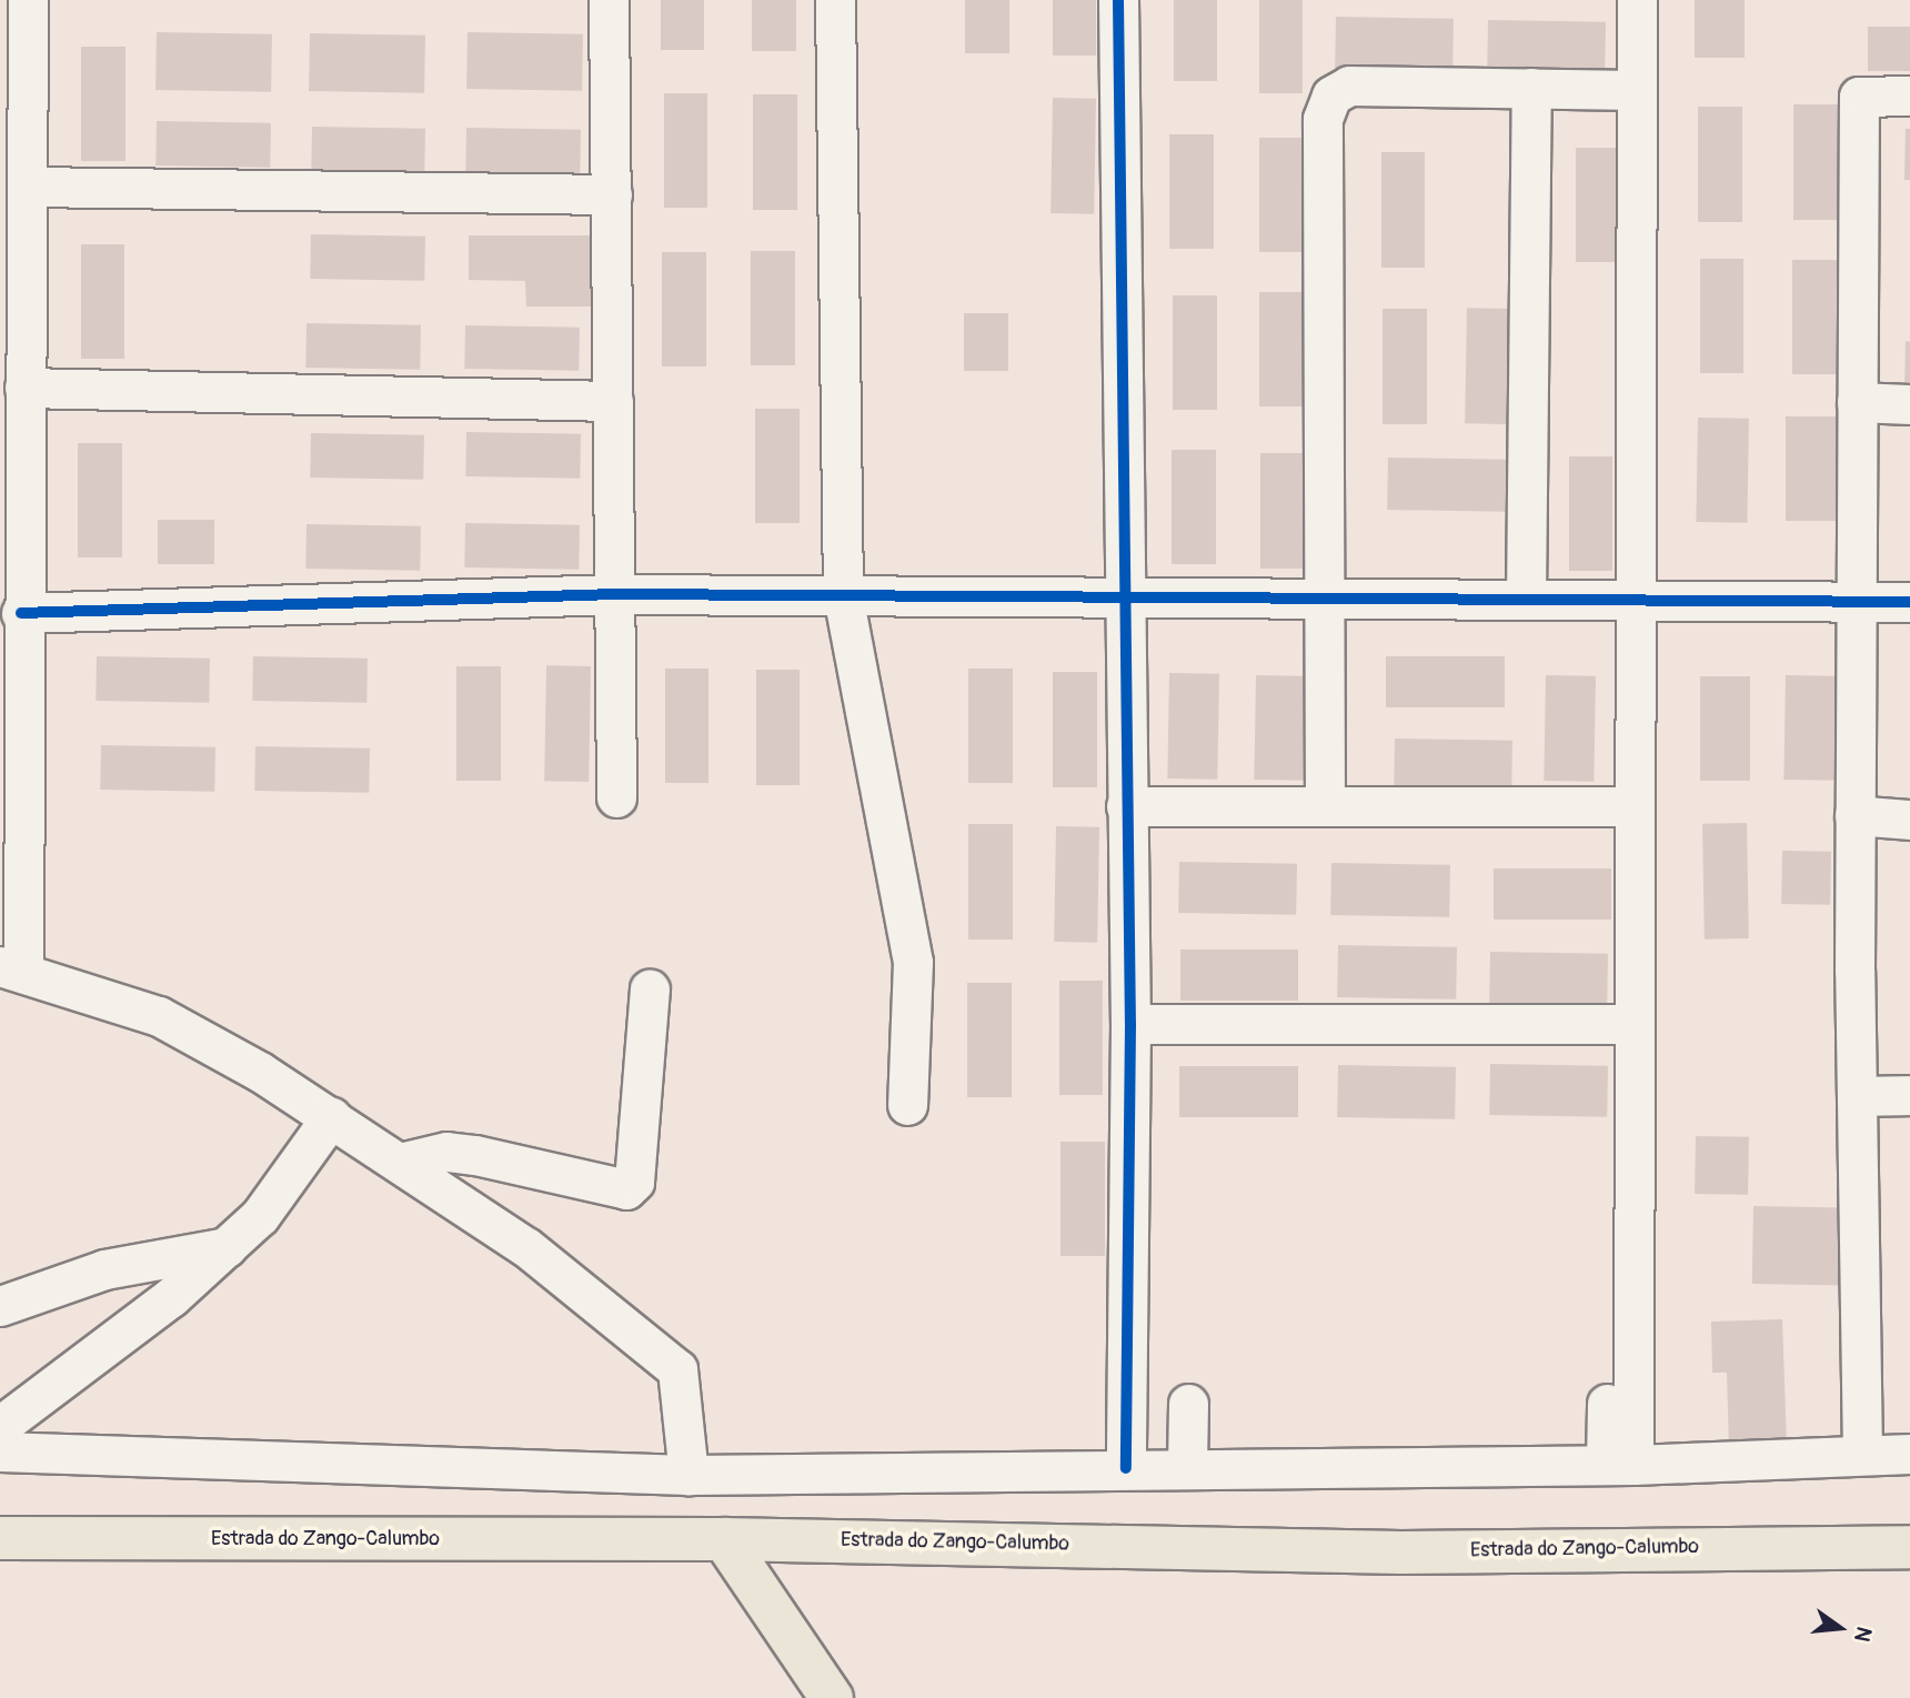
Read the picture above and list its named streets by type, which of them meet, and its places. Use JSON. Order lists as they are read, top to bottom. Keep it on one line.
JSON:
{"streets":{"main road":["Estrada do Zango-Calumbo"]},"north":"right"}
